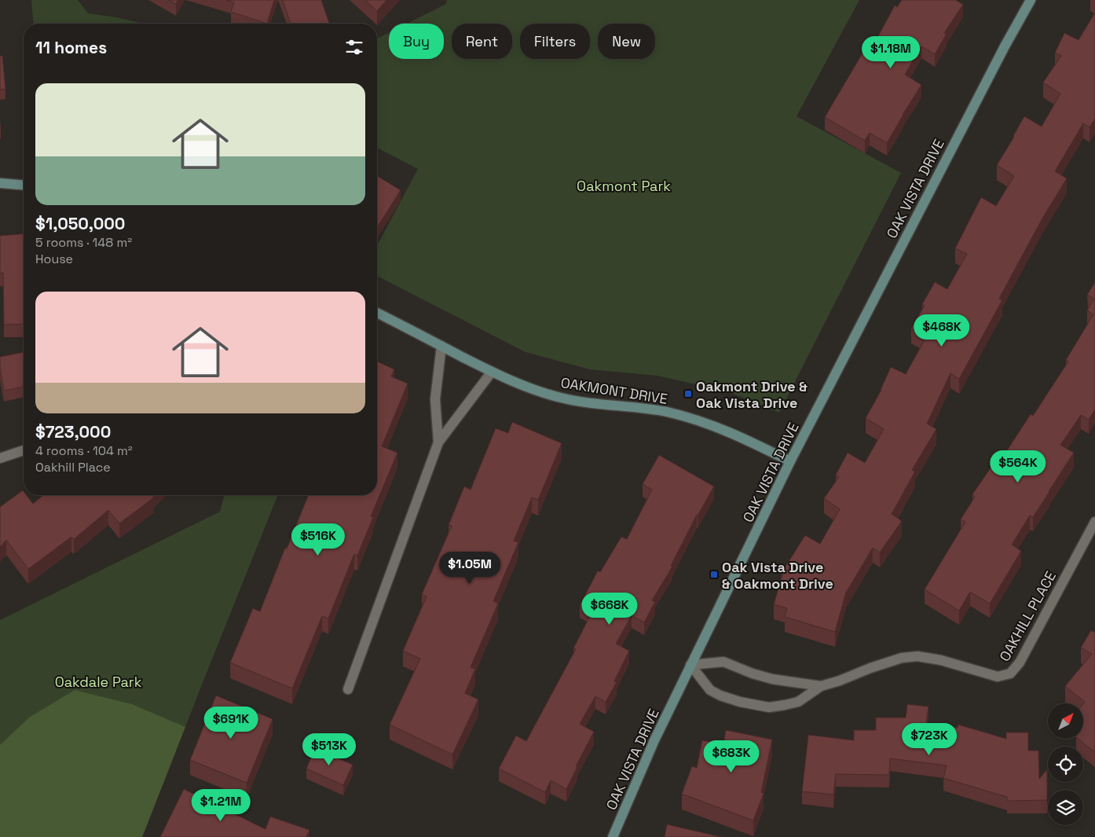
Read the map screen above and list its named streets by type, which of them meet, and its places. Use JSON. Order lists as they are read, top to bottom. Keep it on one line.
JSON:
{"streets":{"street":["OAK VISTA DRIVE","OAKMONT DRIVE","OAKHILL PLACE"]},"crossings":[["OAK VISTA DRIVE","OAKMONT DRIVE"],["OAK VISTA DRIVE","OAKHILL PLACE"]],"parks":["Oakmont Park","Oakdale Park"],"places":{"transit":["Oakmont Drive & Oak Vista Drive","Oak Vista Drive & Oakmont Drive"]},"north":"top right","page":{"chip":["Buy","Rent","Filters","New"],"heading":"11 homes","price":["$1.18M","$468K","$564K","$516K","$1.05M","$668K","$691K","$723K","$513K","$683K","$1.21M"],"list":[{"name":"$1,050,000","note":"5 rooms · 148 m² · House"},{"name":"$723,000","note":"4 rooms · 104 m² · Oakhill Place"}]}}
